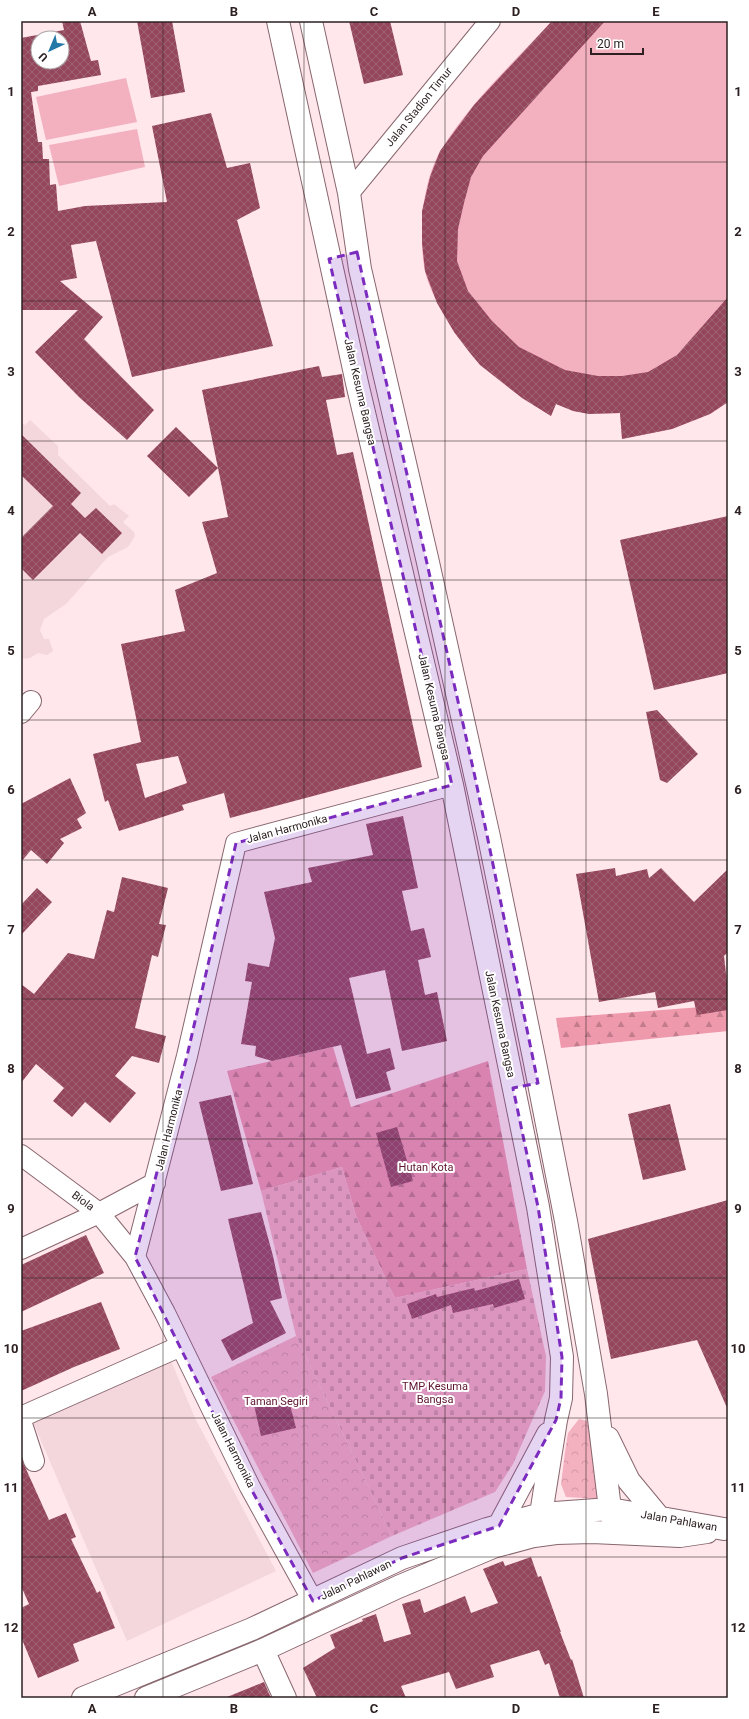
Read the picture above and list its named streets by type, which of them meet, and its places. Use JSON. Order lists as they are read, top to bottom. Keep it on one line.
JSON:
{"streets":{"street":["Jalan Stadion Timur","Jalan Kesuma Bangsa","Jalan Harmonika","Biola","Jalan Pahlawan"]},"crossings":[["Jalan Kesuma Bangsa","Jalan Harmonika"],["Jalan Harmonika","Biola"],["Jalan Harmonika","Jalan Pahlawan"]],"parks":["Hutan Kota","TMP Kesuma Bangsa","Taman Segiri"],"scale_bar":"20 m","north":"bottom left","grid":{"columns":["A","B","C","D","E"],"rows":["1","2","3","4","5","6","7","8","9","10","11","12"]}}
